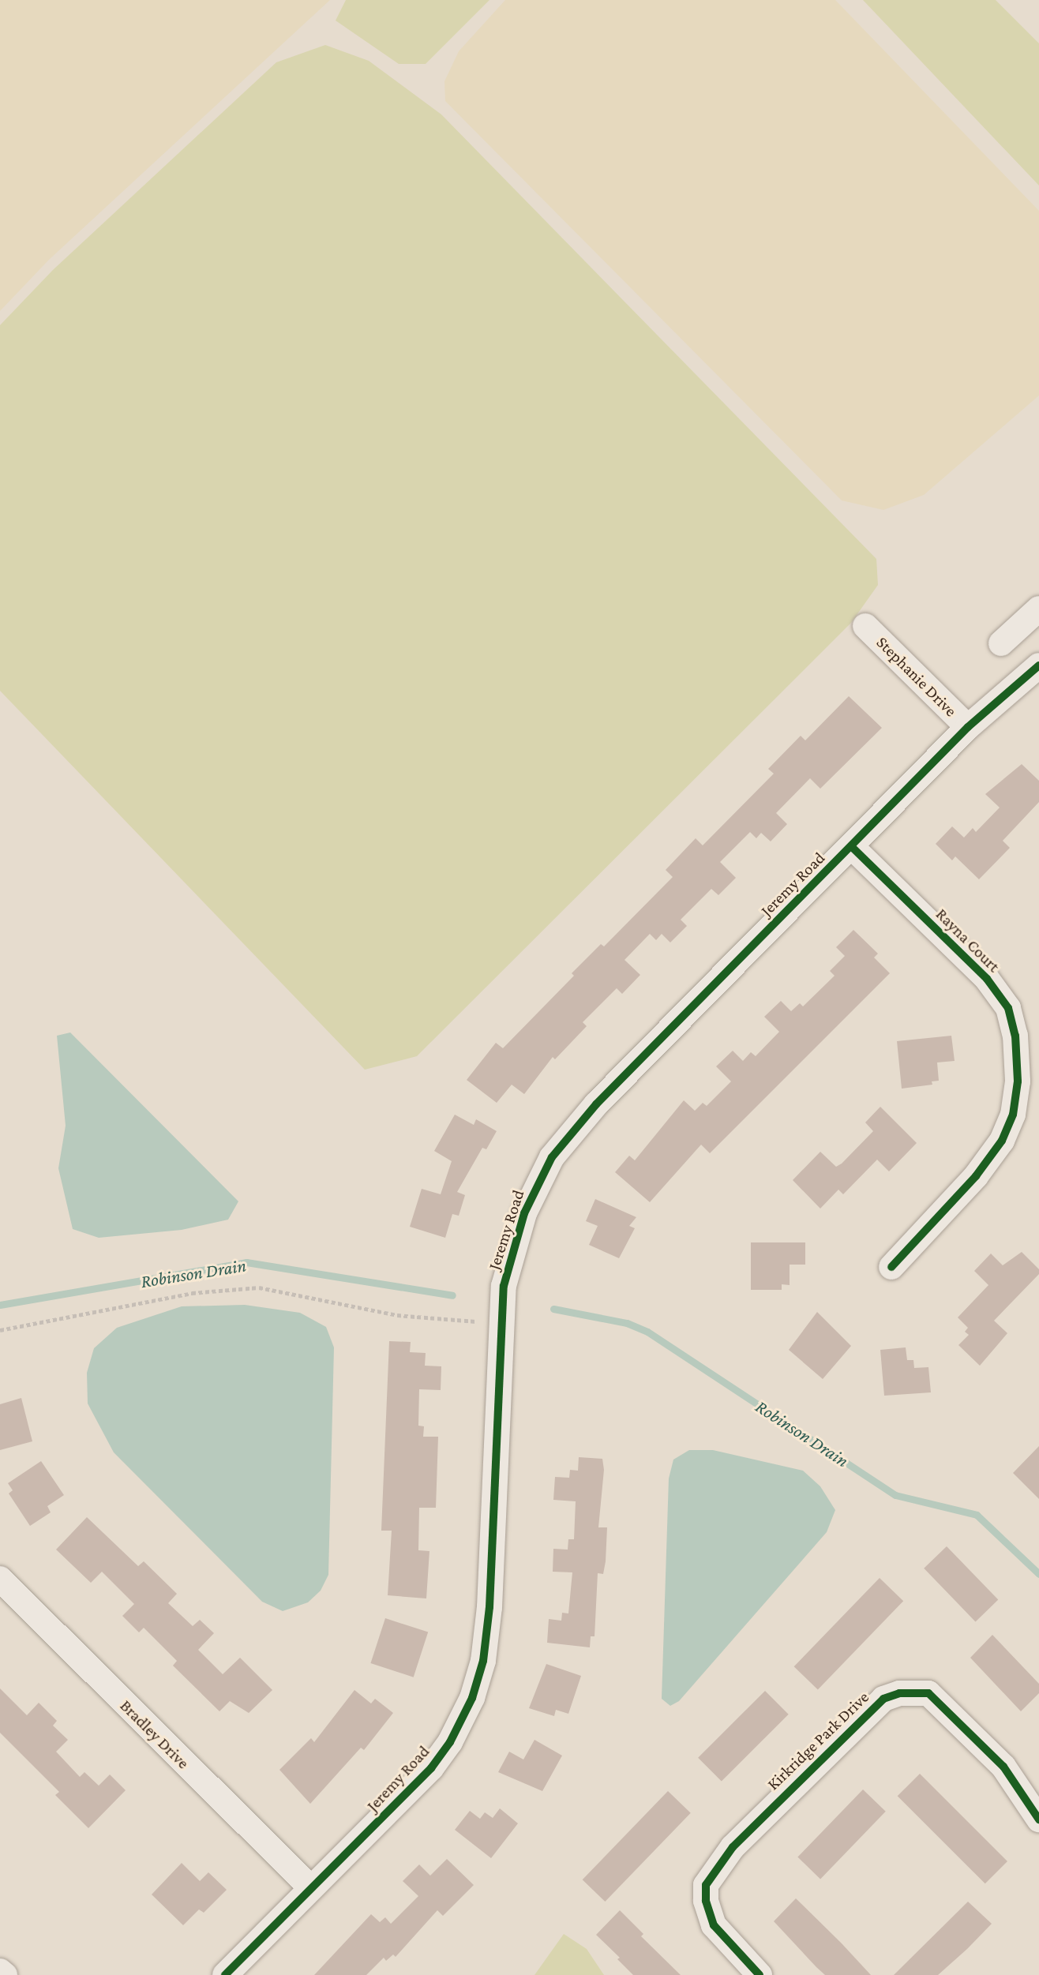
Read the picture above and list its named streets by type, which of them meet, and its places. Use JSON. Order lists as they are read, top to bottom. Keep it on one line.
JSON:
{"streets":{"street":["Stephanie Drive","Jeremy Road","Rayna Court","Bradley Drive","Kirkridge Park Drive"]},"crossings":[["Stephanie Drive","Jeremy Road"],["Jeremy Road","Rayna Court"],["Jeremy Road","Bradley Drive"]],"water":["Robinson Drain"]}
